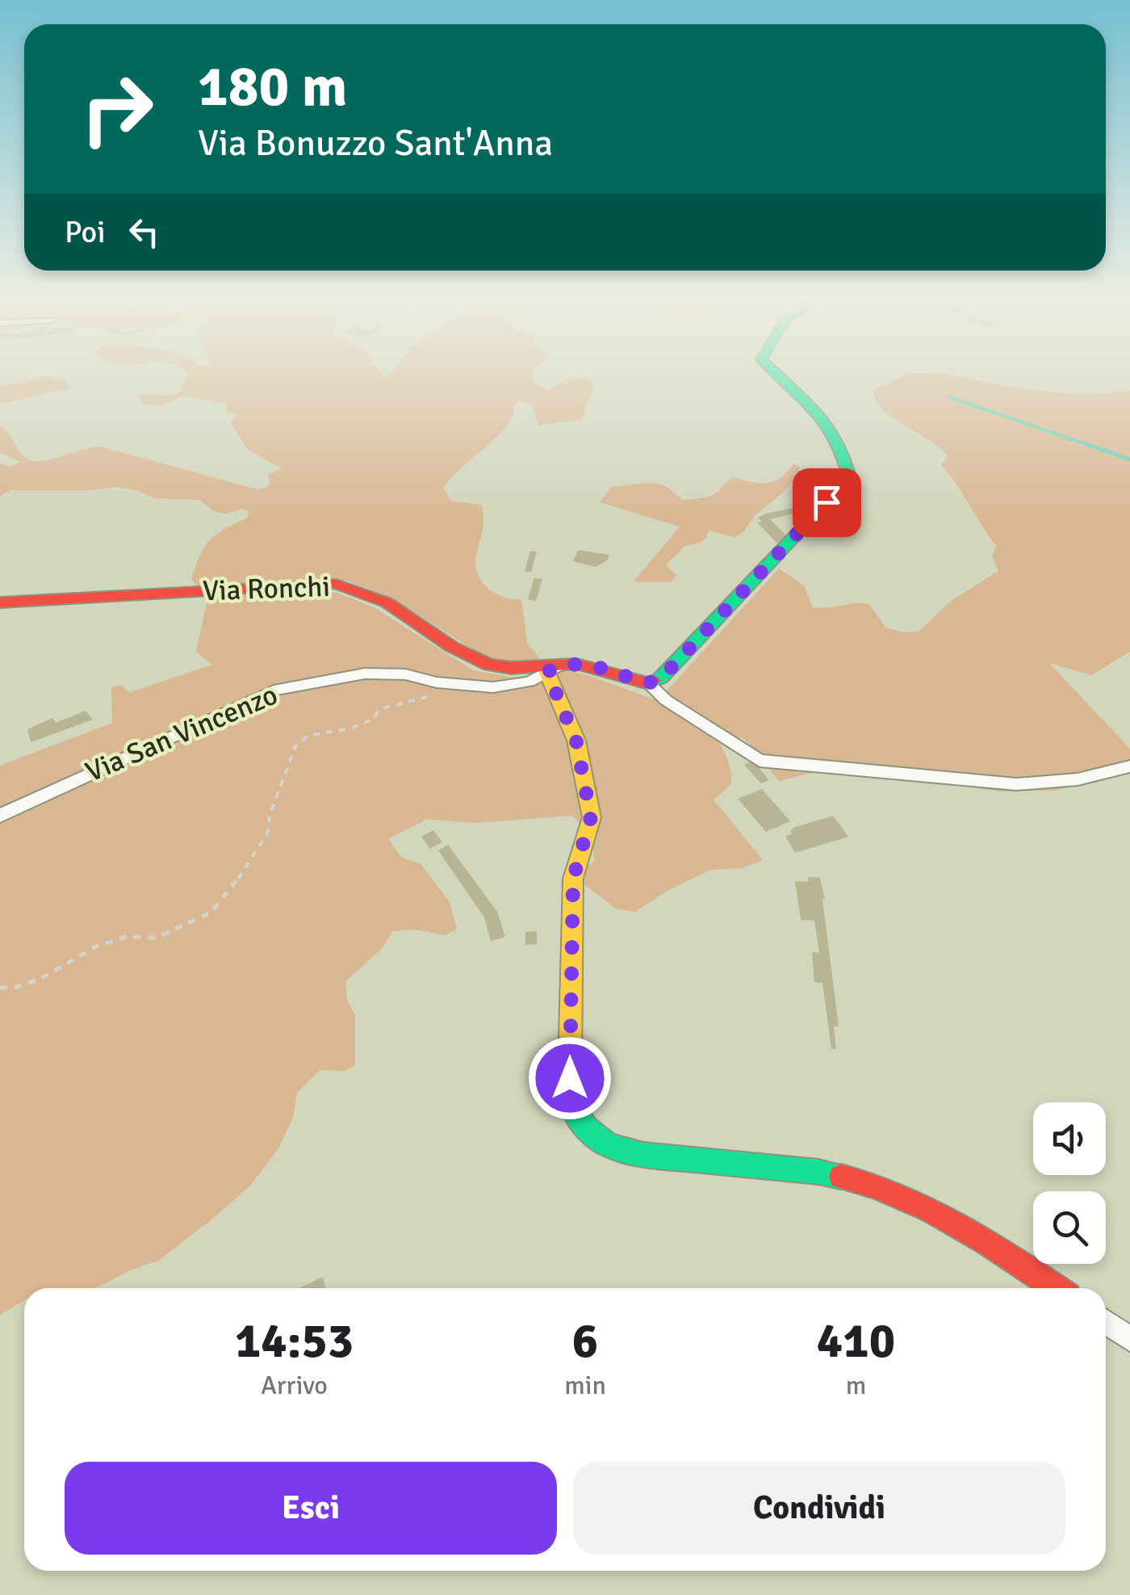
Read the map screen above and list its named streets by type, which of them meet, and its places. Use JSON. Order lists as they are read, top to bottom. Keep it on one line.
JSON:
{"streets":{"street":["Via Ronchi","Via San Vincenzo"]},"crossings":[["Via Ronchi","Via San Vincenzo"]],"page":{"turn":["180 m","Via Bonuzzo Sant'Anna"],"then":"Poi","eta":["14:53","Arrivo","6","min","410","m"],"buttons":["Esci","Condividi"]}}
